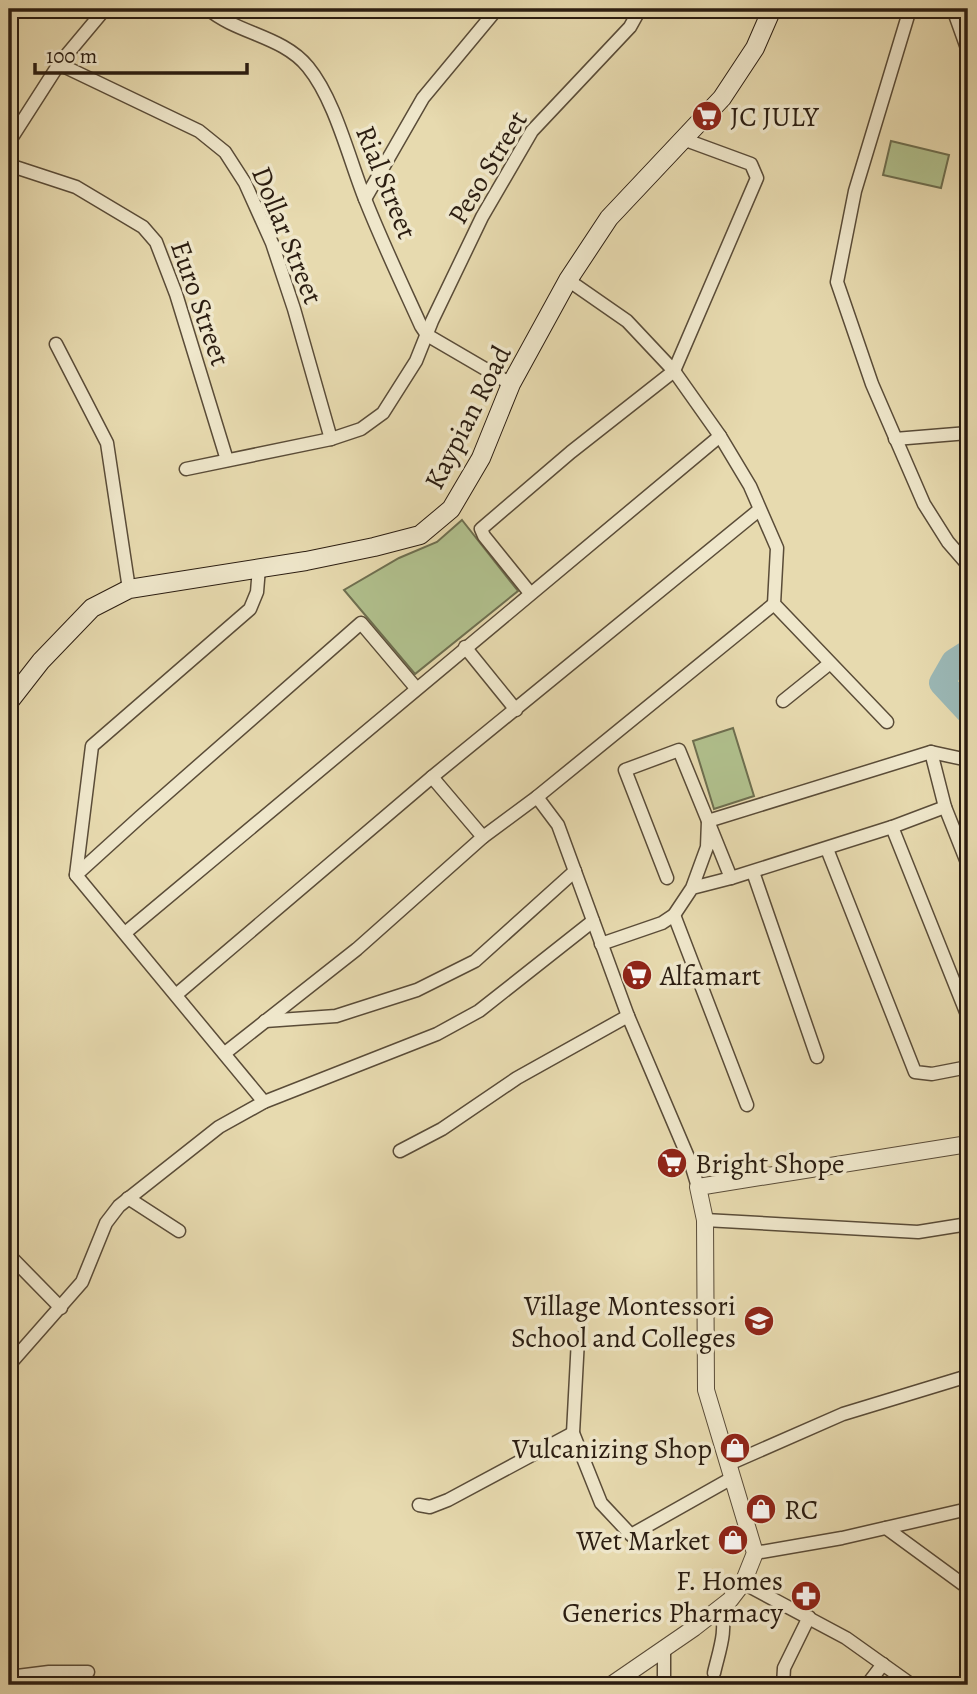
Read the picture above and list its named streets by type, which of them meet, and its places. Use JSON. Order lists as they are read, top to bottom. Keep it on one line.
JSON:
{"streets":{"main road":["Kaypian Road"],"street":["Peso Street","Rial Street","Dollar Street","Euro Street"]},"crossings":[["Peso Street","Rial Street"]],"places":{"supermarket":["JC JULY","Alfamart","Bright Shope"],"school or university":["Village Montessori School and Colleges"],"shop":["Vulcanizing Shop","RC","Wet Market"],"pharmacy":["F. Homes Generics Pharmacy"]},"scale_bar":"100 m"}
